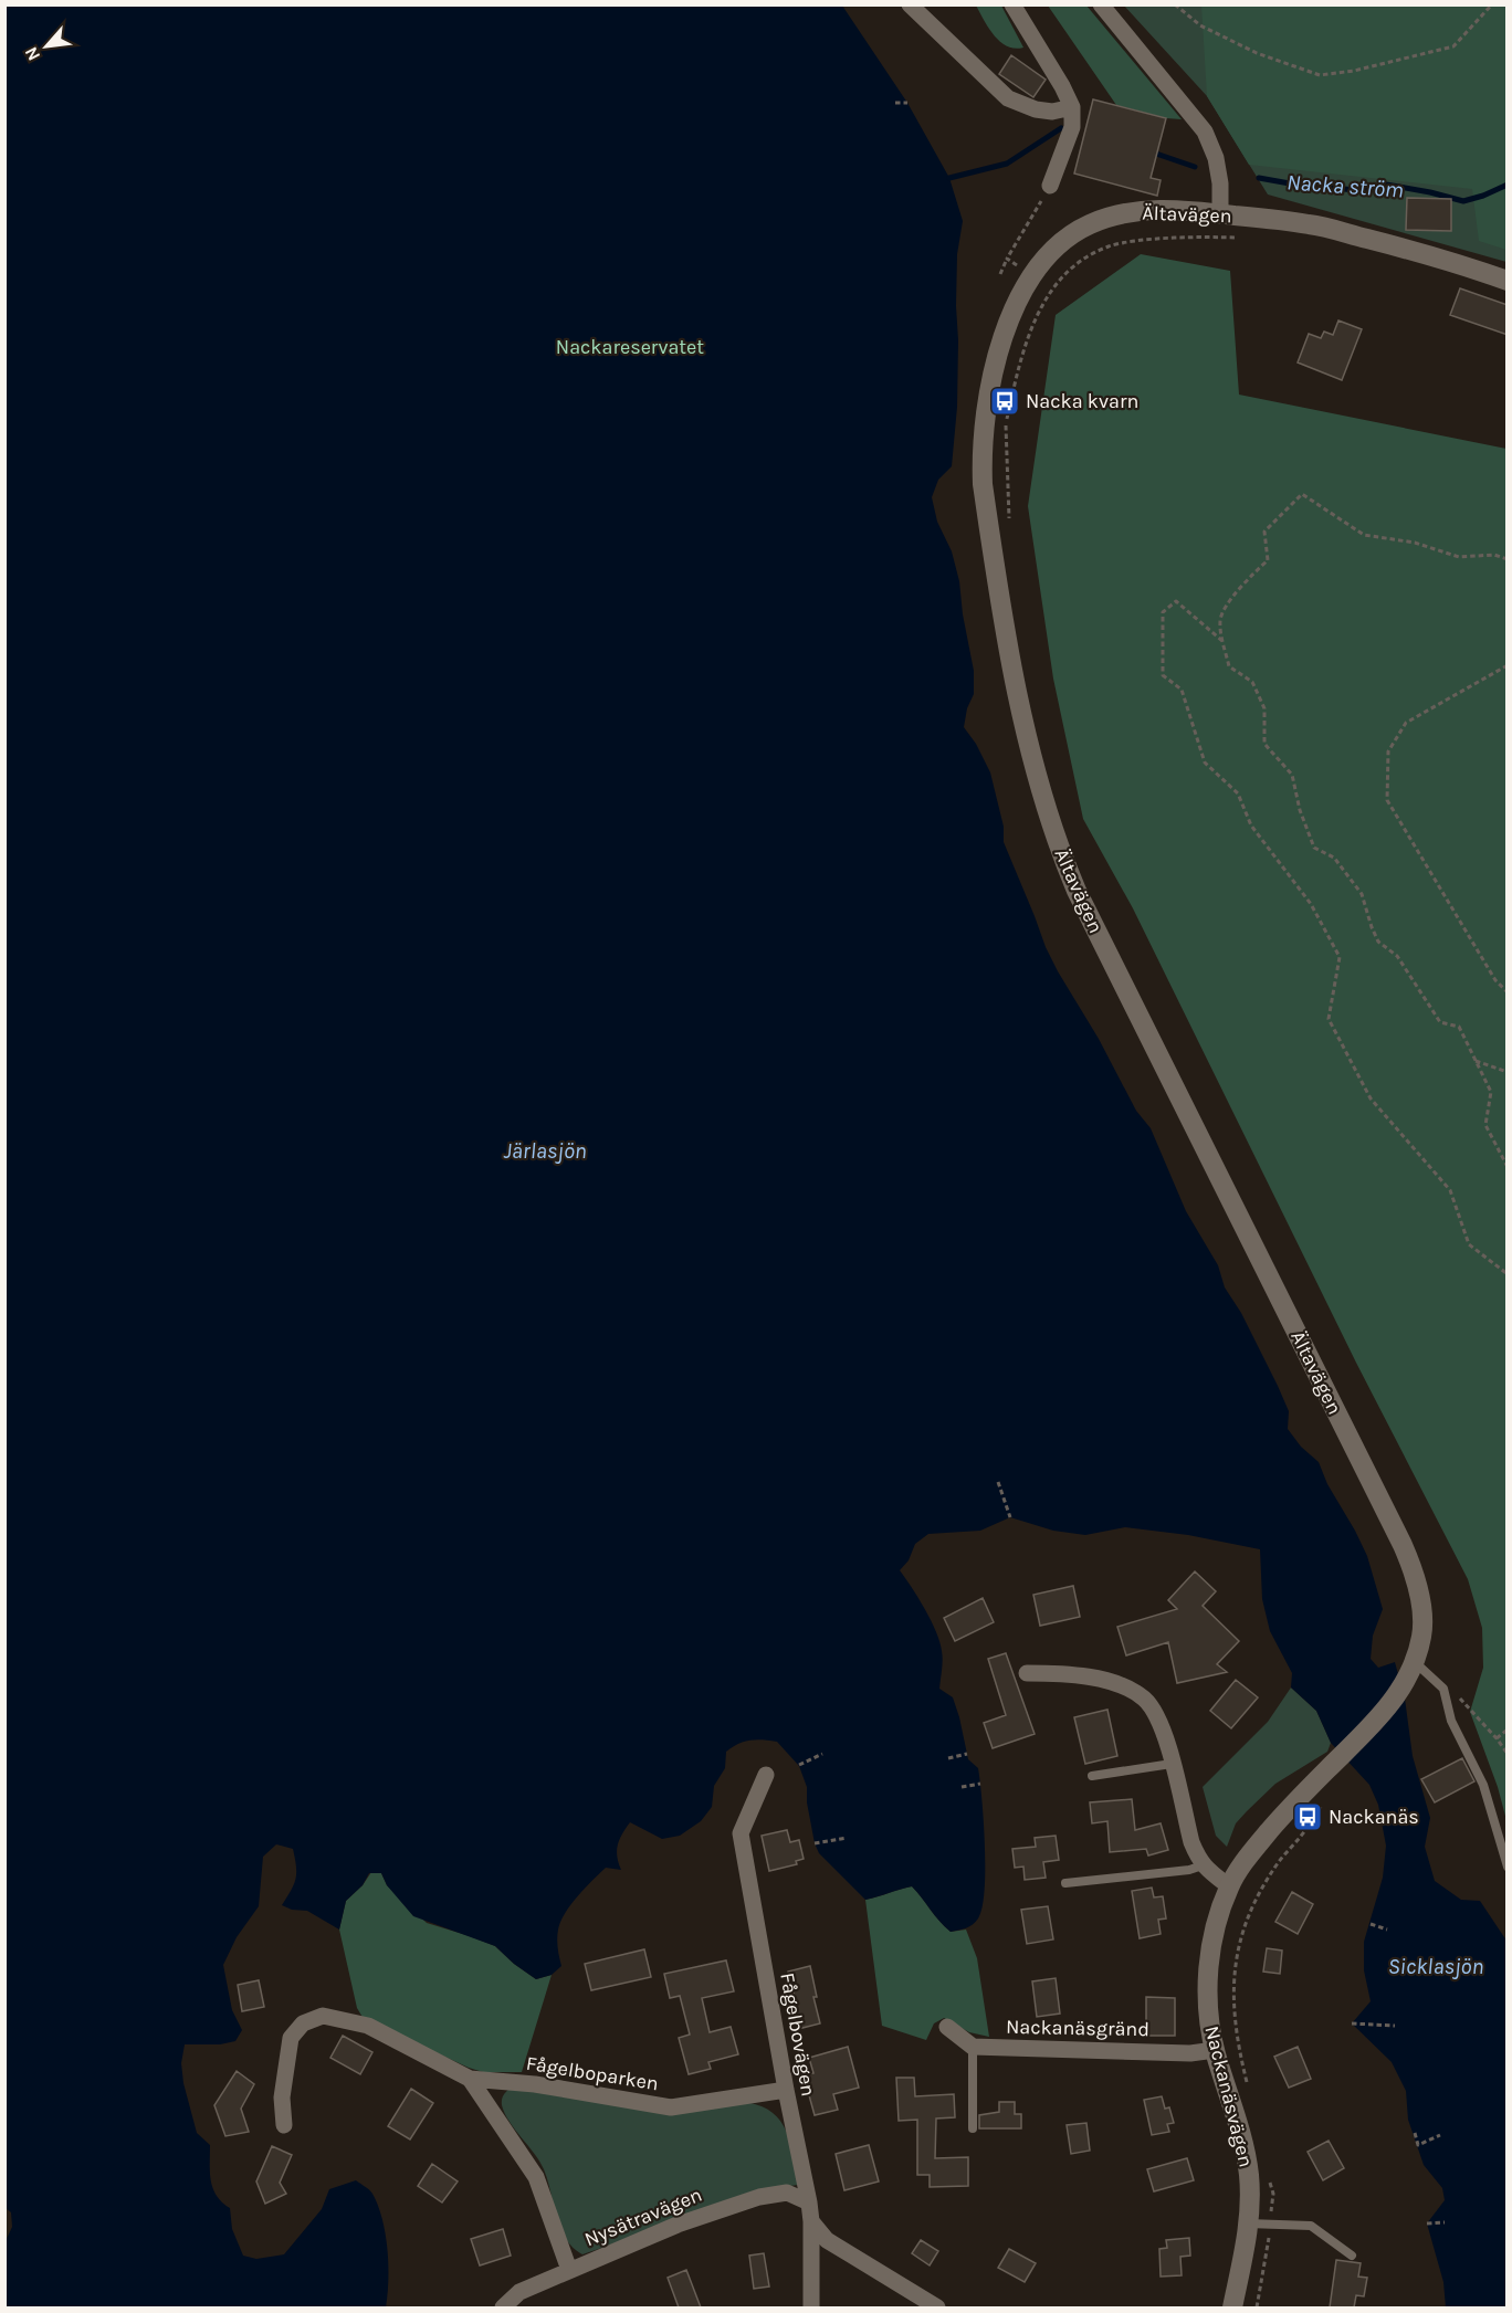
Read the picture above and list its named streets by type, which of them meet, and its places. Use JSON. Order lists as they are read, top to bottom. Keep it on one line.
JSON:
{"streets":{"main road":["Ältavägen","Nackanäsvägen"],"street":["Nackanäsgränd","Fågelbovägen","Fågelboparken","Nysätravägen"]},"crossings":[["Ältavägen","Nackanäsvägen"],["Nackanäsgränd","Nackanäsvägen"],["Fågelbovägen","Fågelboparken"],["Fågelbovägen","Nysätravägen"],["Fågelboparken","Nysätravägen"]],"water":["Nacka ström","Järlasjön","Sicklasjön"],"parks":["Nackareservatet"],"places":{"bus stop":["Nacka kvarn","Nackanäs"]},"north":"bottom left"}
